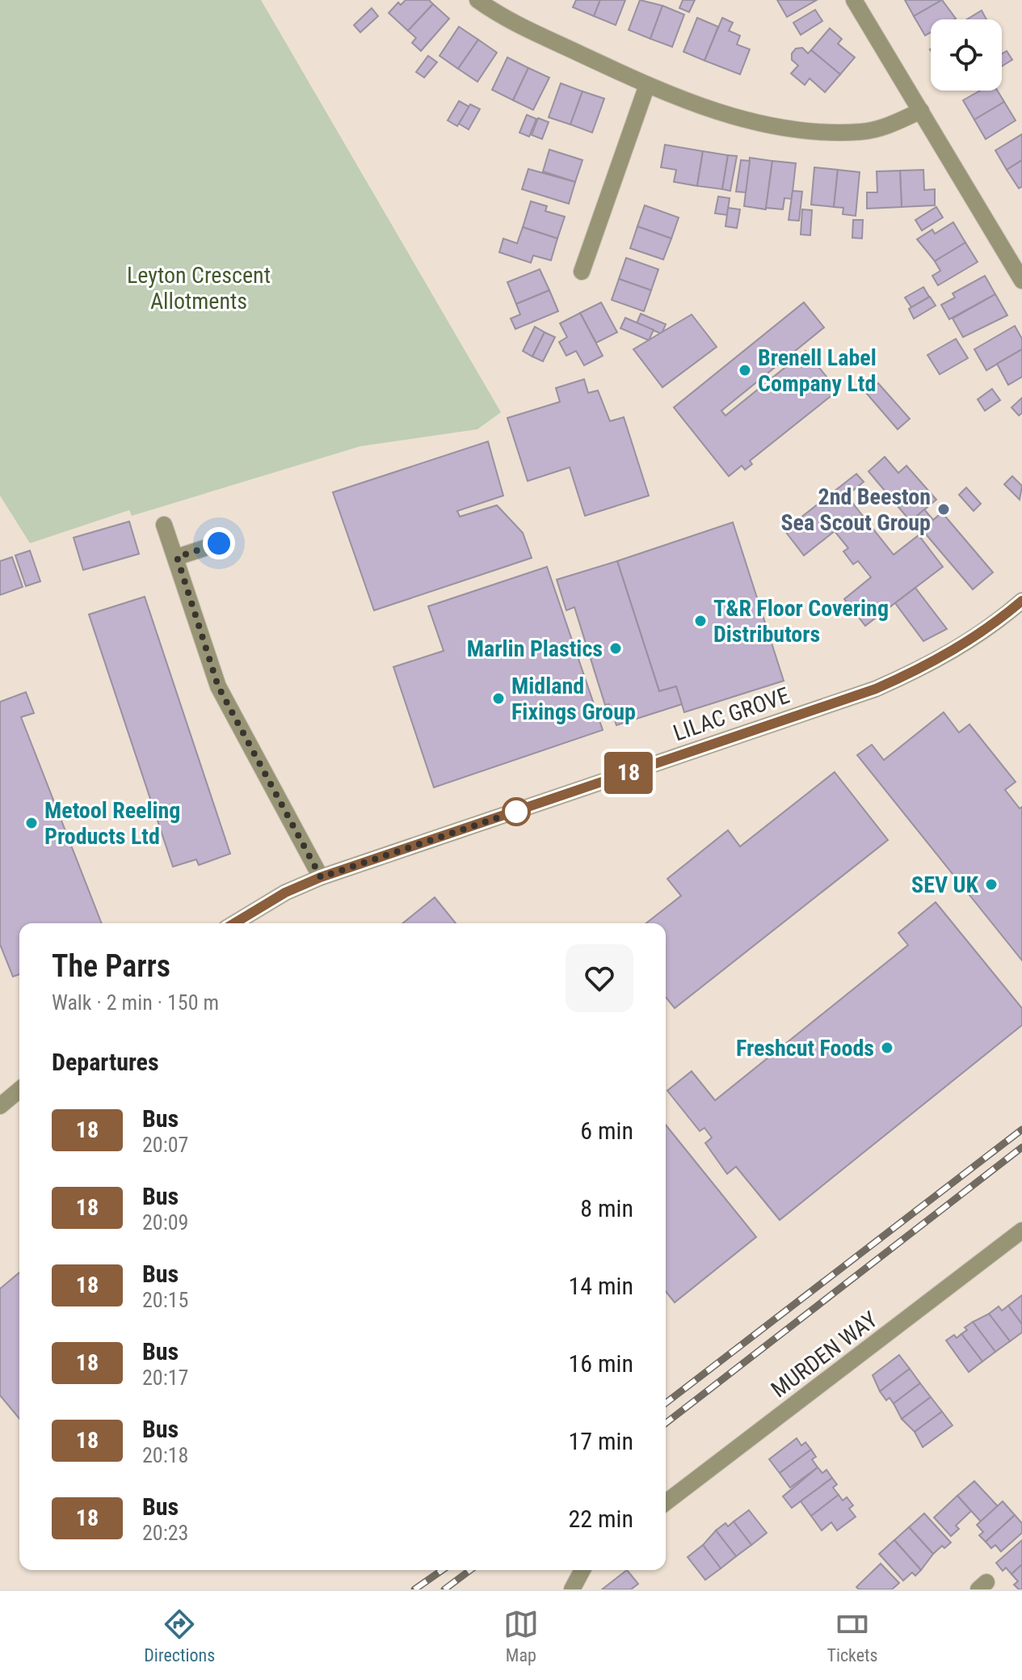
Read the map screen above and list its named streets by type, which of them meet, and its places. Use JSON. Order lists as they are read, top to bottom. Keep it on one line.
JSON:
{"streets":{"street":["LILAC GROVE","MURDEN WAY"]},"parks":["Leyton Crescent Allotments"],"places":["Brenell Label Company Ltd","2nd Beeston Sea Scout Group","T&R Floor Covering Distributors","Marlin Plastics","Midland Fixings Group","Metool Reeling Products Ltd","SEV UK","Freshcut Foods"],"lines":["bus line 18"],"page":{"on_map":"18","heading":[["The Parrs","Walk · 2 min · 150 m"],"Departures"],"list":[{"mark":"18","name":"Bus","note":"20:07","value":"6 min"},{"mark":"18","name":"Bus","note":"20:09","value":"8 min"},{"mark":"18","name":"Bus","note":"20:15","value":"14 min"},{"mark":"18","name":"Bus","note":"20:17","value":"16 min"},{"mark":"18","name":"Bus","note":"20:18","value":"17 min"},{"mark":"18","name":"Bus","note":"20:23","value":"22 min"}],"tabs":["Directions","Map","Tickets"]}}
